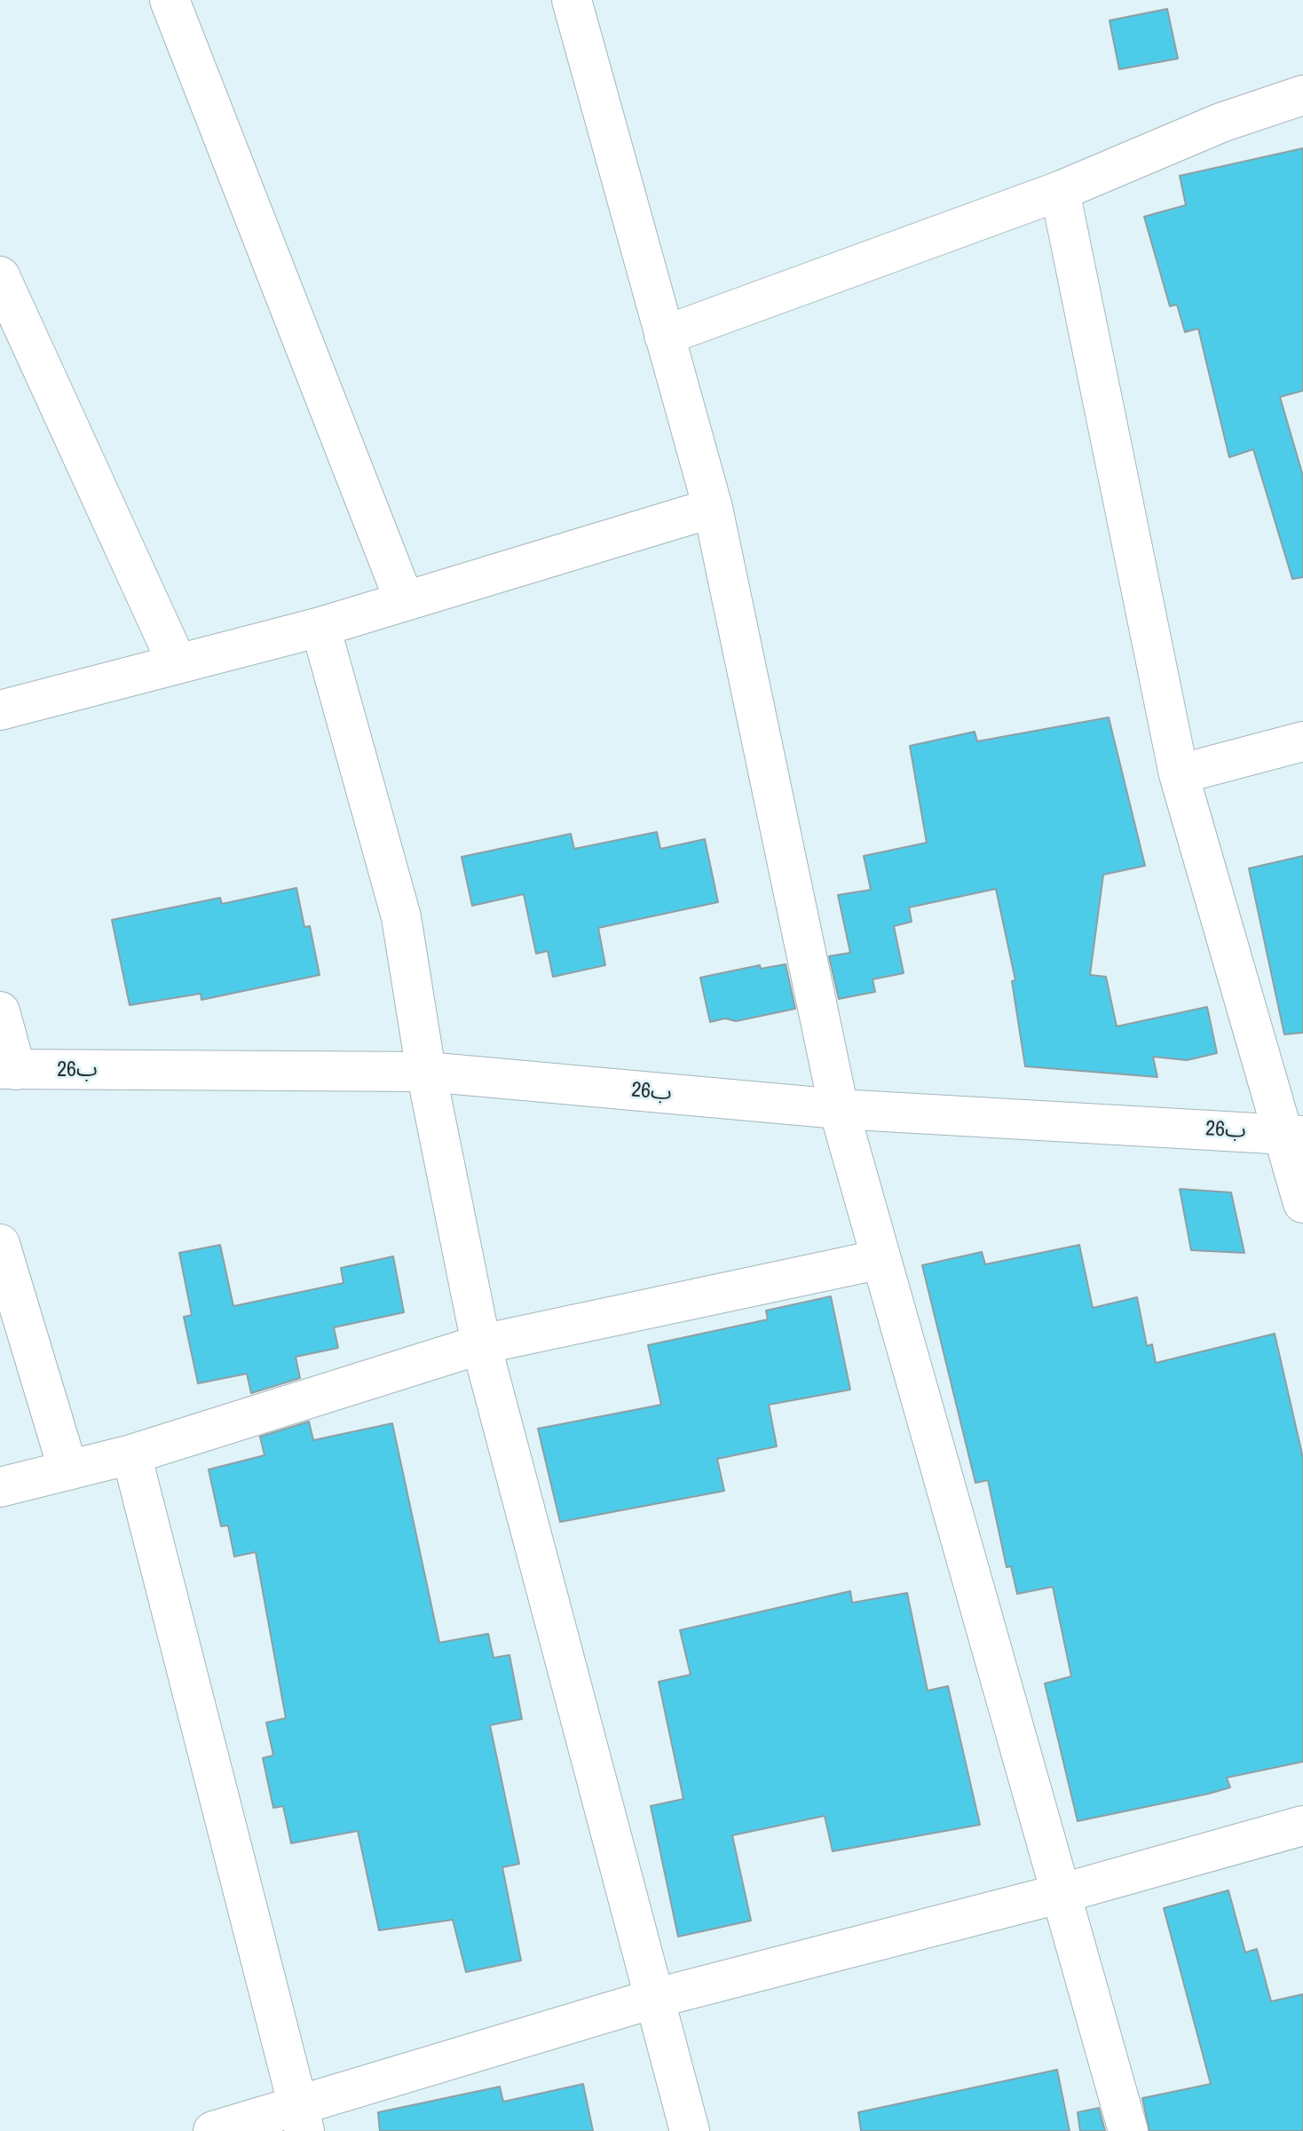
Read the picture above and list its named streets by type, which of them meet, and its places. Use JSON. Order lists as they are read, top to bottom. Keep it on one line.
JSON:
{"streets":{"main road":["26ب"]}}
